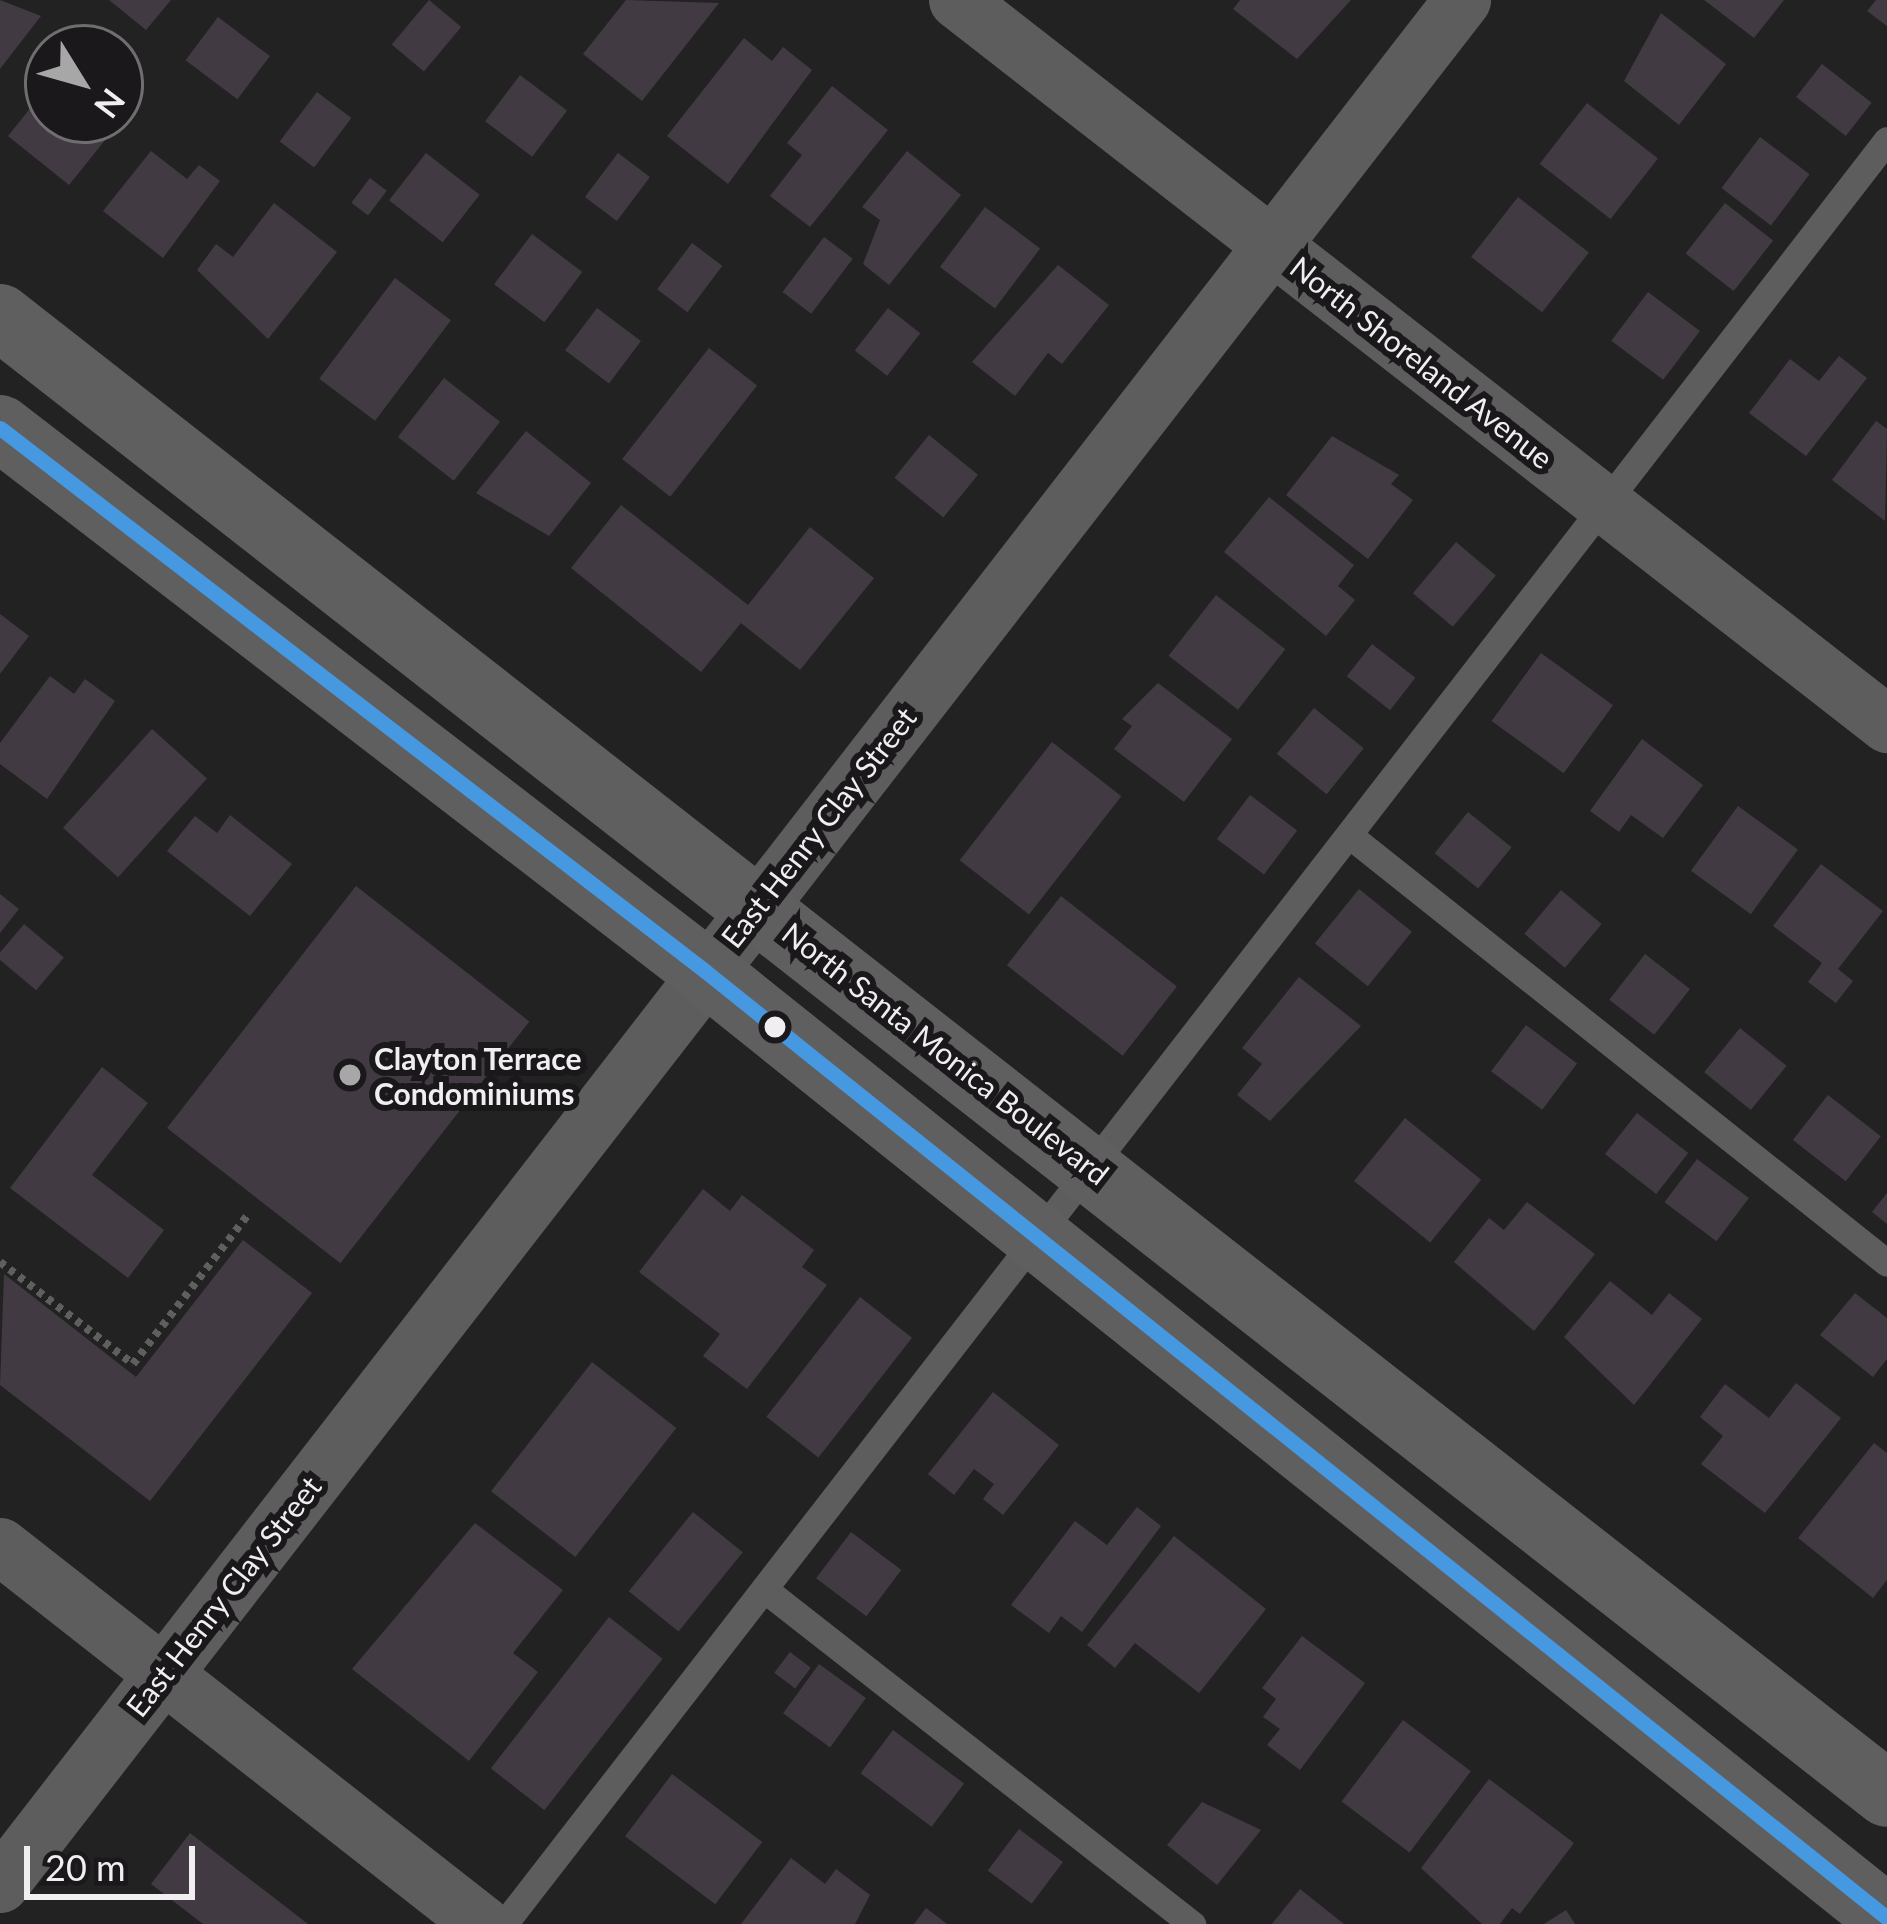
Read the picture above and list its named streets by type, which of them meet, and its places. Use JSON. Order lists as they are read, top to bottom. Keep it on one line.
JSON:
{"streets":{"street":["North Shoreland Avenue","East Henry Clay Street","North Santa Monica Boulevard"]},"crossings":[["North Shoreland Avenue","East Henry Clay Street"],["East Henry Clay Street","North Santa Monica Boulevard"]],"places":["Clayton Terrace Condominiums"],"scale_bar":"20 m","north":"bottom right"}
